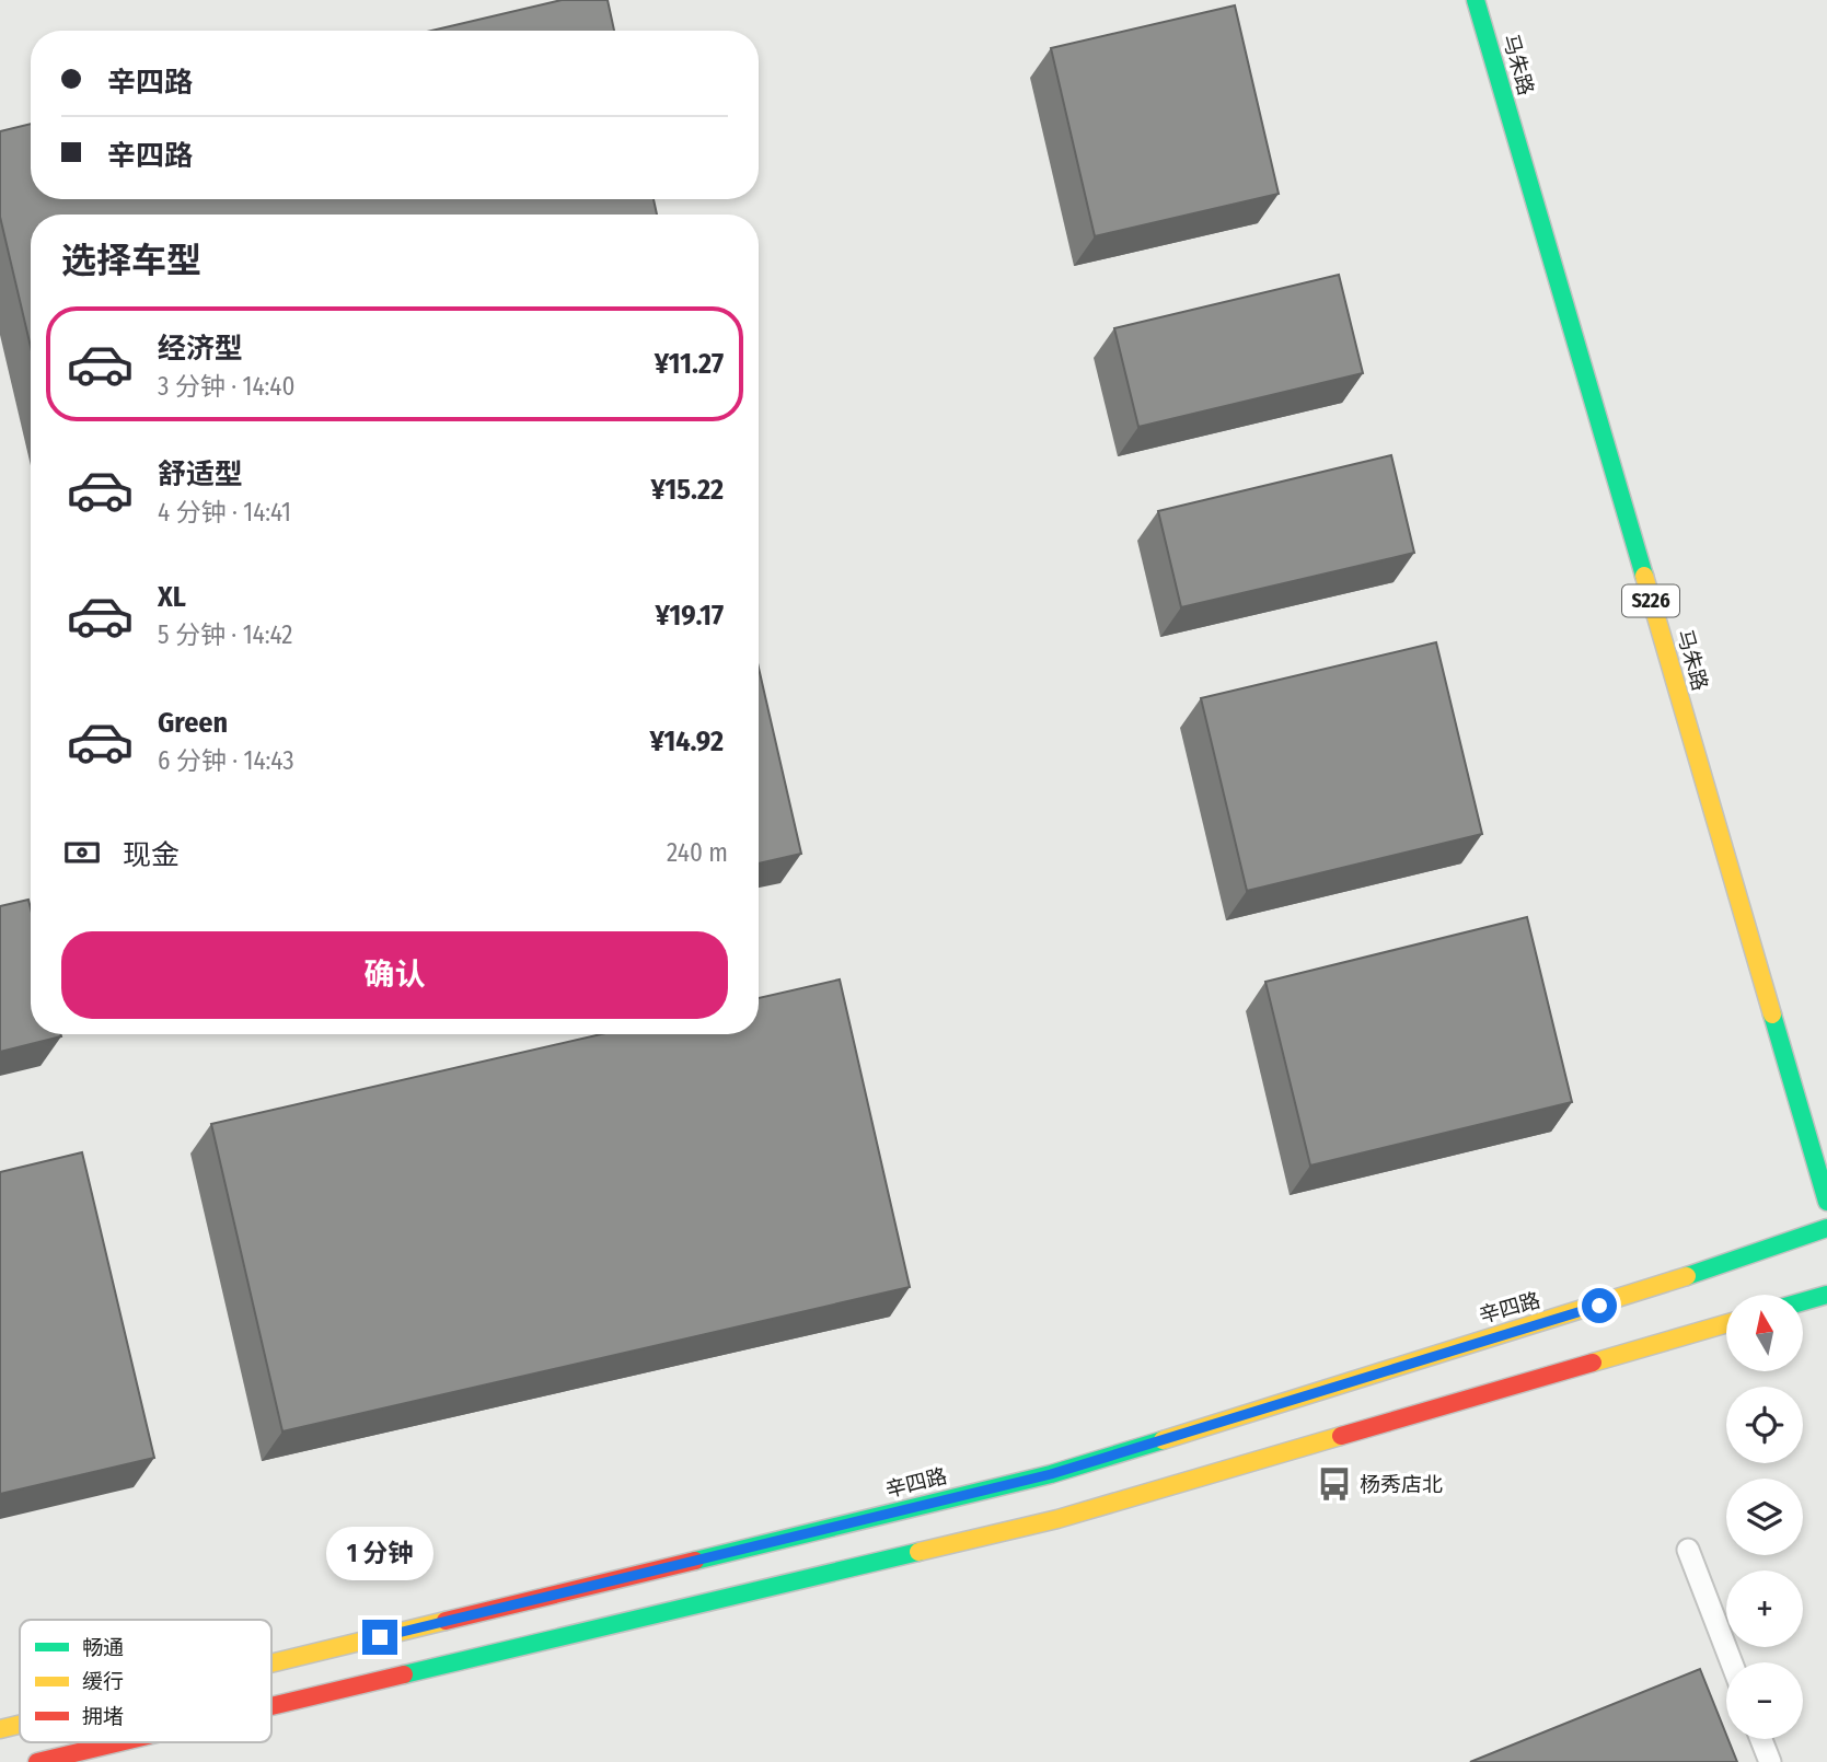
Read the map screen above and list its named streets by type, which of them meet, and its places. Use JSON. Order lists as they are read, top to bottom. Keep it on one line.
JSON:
{"streets":{"main road":["马朱路","S226","辛四路"]},"places":{"bus stop":["杨秀店北"]},"legend":["畅通","缓行","拥堵"],"north":"top","page":{"banner":["辛四路","辛四路"],"heading":"选择车型","list":[{"name":"经济型","note":"3 分钟 · 14:40","value":"¥11.27"},{"name":"舒适型","note":"4 分钟 · 14:41","value":"¥15.22"},{"name":"XL","note":"5 分钟 · 14:42","value":"¥19.17"},{"name":"Green","note":"6 分钟 · 14:43","value":"¥14.92"}],"pay":["现金","240 m"],"buttons":"确认","map_buttons":["+","−"],"bubble":"1 分钟"}}
